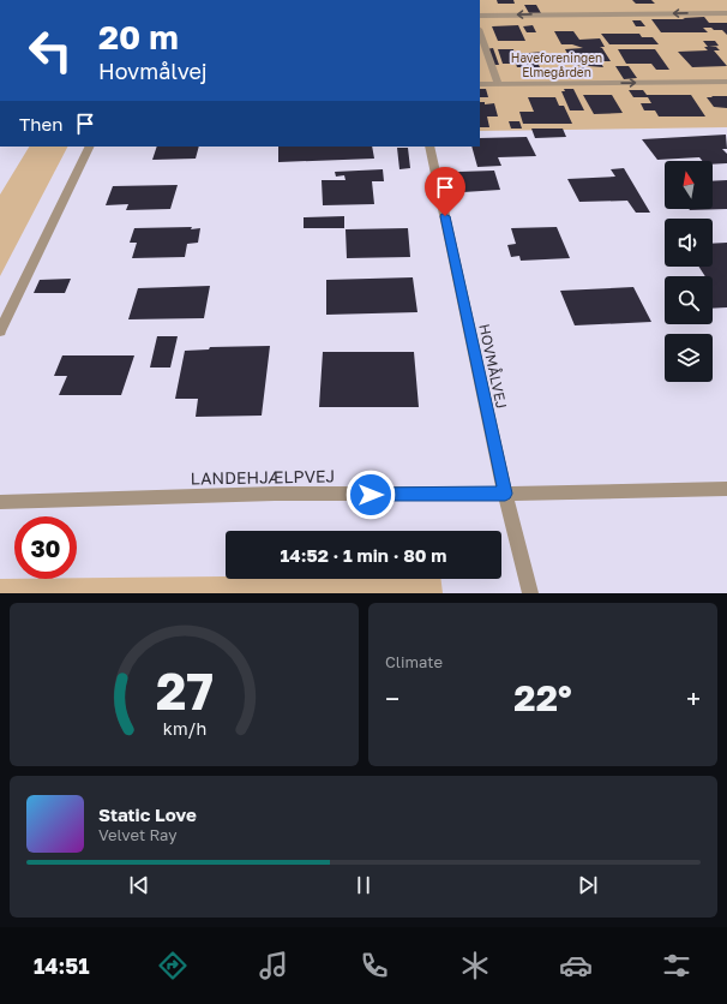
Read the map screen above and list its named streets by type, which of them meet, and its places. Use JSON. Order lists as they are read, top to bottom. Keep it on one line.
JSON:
{"streets":{"street":["HOVMÅLVEJ","LANDEHJÆLPVEJ"]},"crossings":[["HOVMÅLVEJ","LANDEHJÆLPVEJ"]],"parks":["Haveforeningen Elmegården"],"north":"top","page":{"turn":["20 m","Hovmålvej"],"then":"Then","limit":"30","trip":"14:52 · 1 min · 80 m","tile":"Climate","heat":["−","22°","+"],"song":["Static Love","Velvet Ray"],"tabs":"14:51","gauge":["27","km/h"]}}
